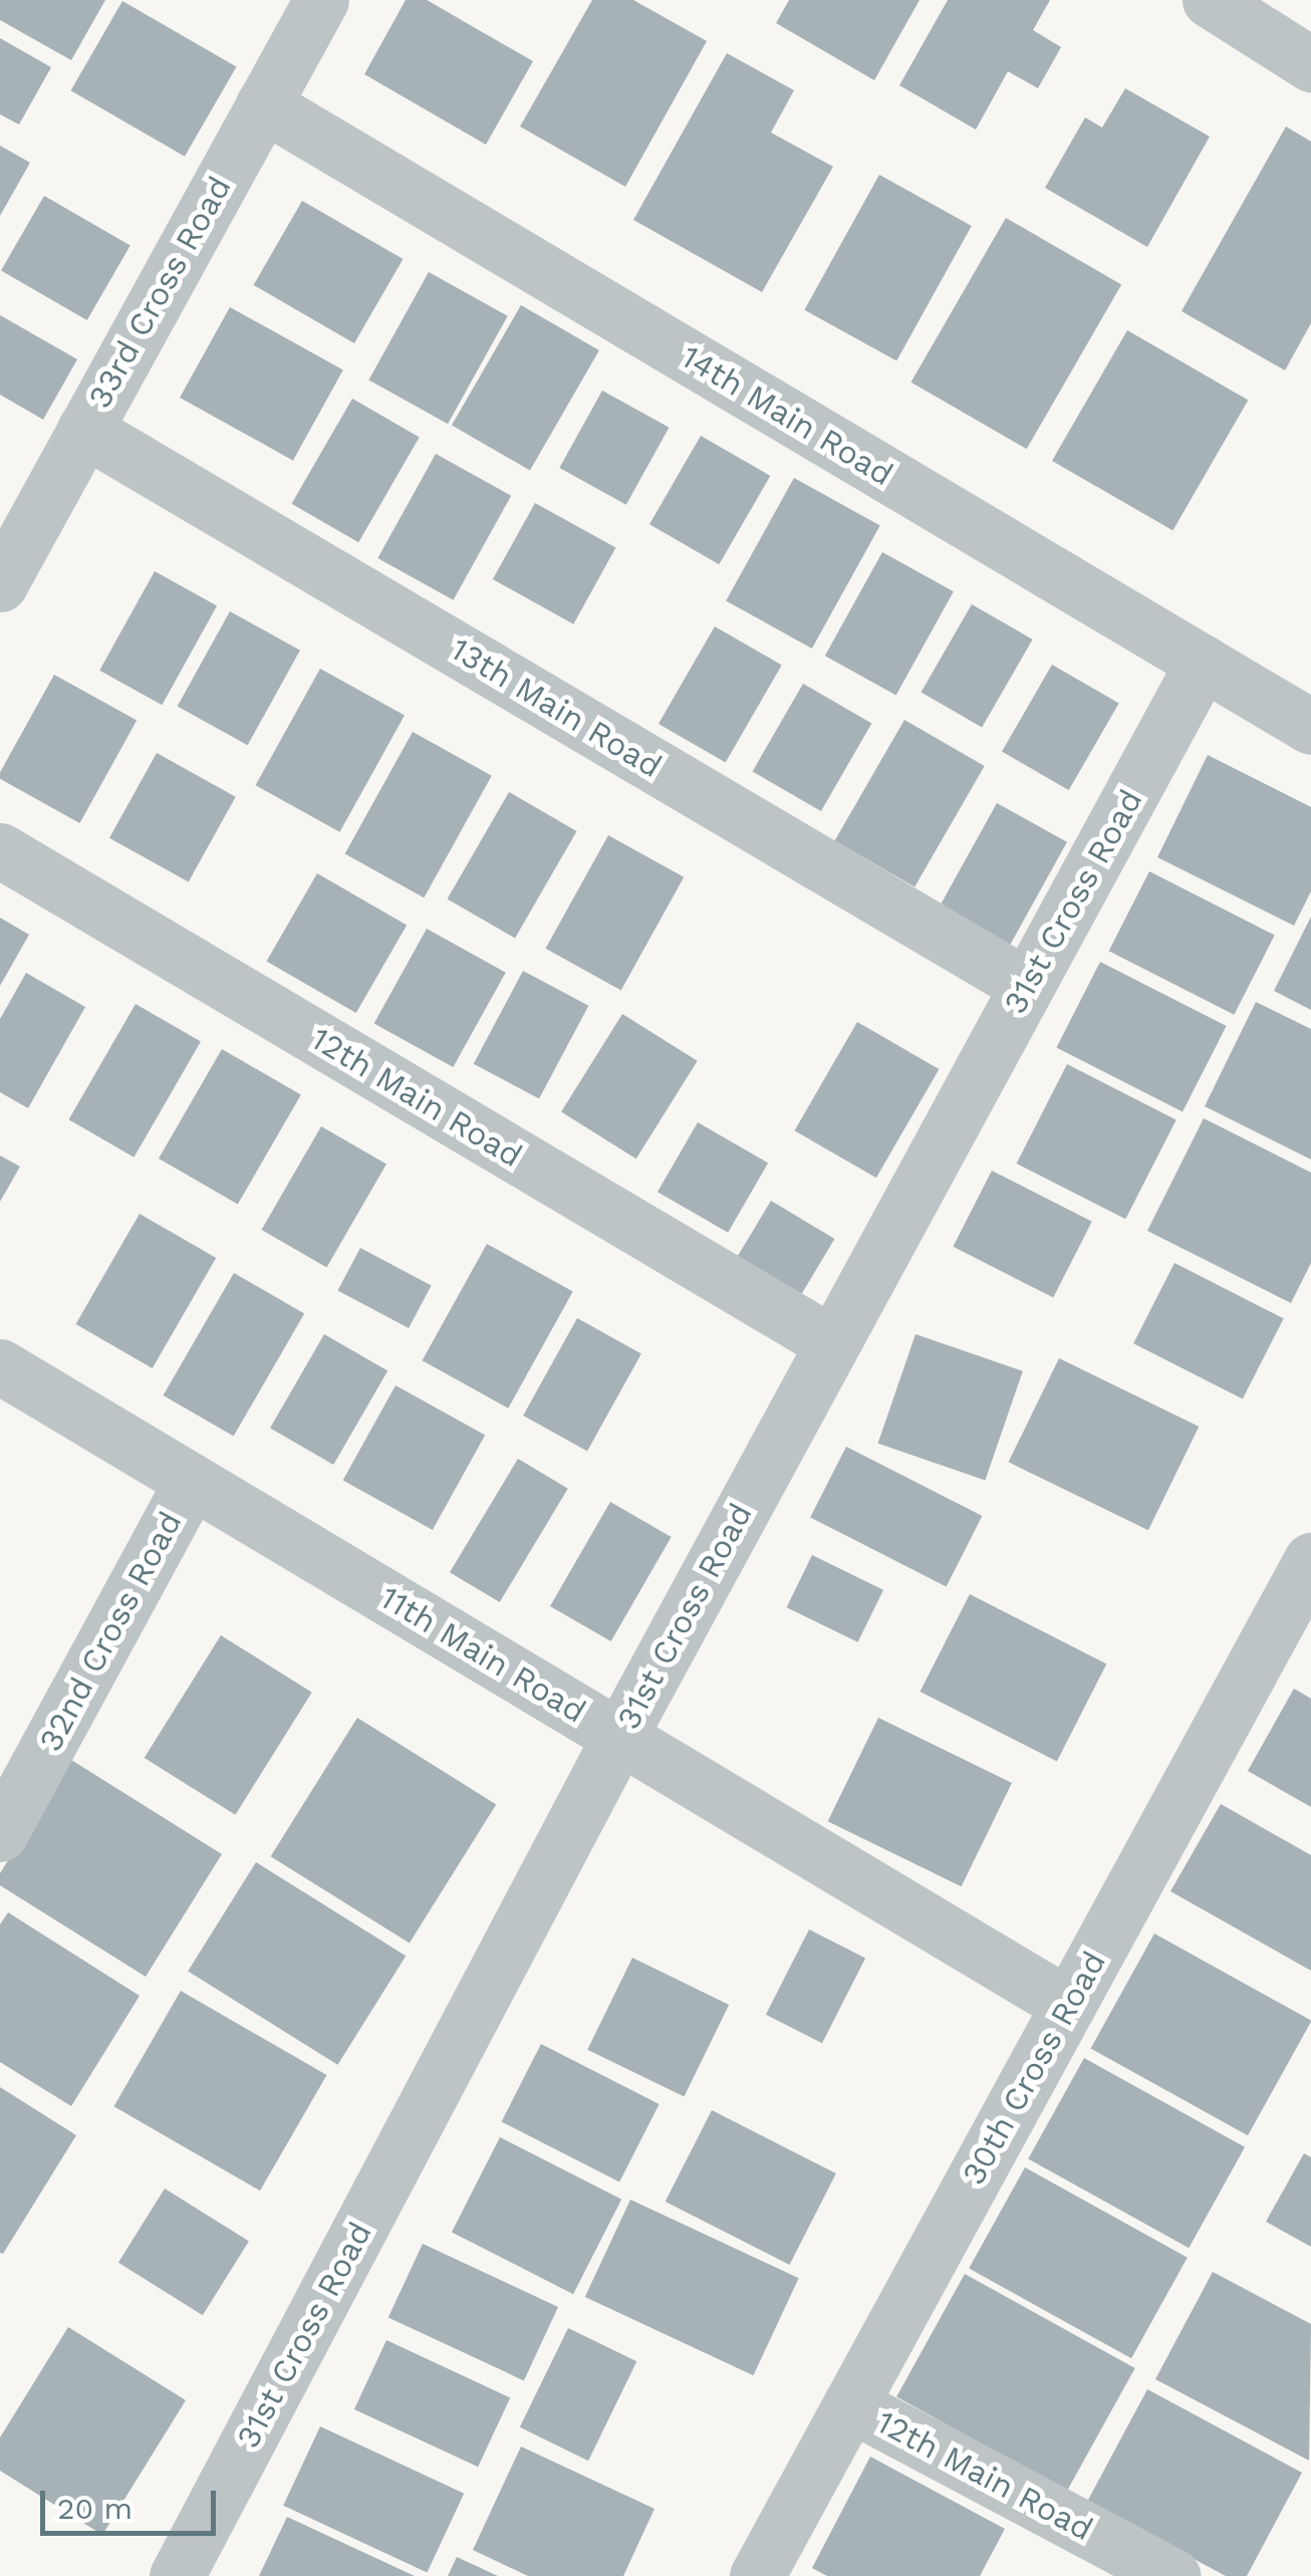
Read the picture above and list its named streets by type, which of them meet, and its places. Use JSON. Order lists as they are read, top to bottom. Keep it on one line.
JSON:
{"streets":{"street":["33rd Cross Road","14th Main Road","13th Main Road","31st Cross Road","12th Main Road","32nd Cross Road","11th Main Road","30th Cross Road"]},"crossings":[["33rd Cross Road","14th Main Road"],["33rd Cross Road","13th Main Road"],["14th Main Road","31st Cross Road"],["13th Main Road","31st Cross Road"],["31st Cross Road","12th Main Road"],["31st Cross Road","11th Main Road"],["12th Main Road","30th Cross Road"],["32nd Cross Road","11th Main Road"],["11th Main Road","30th Cross Road"]],"scale_bar":"20 m"}
